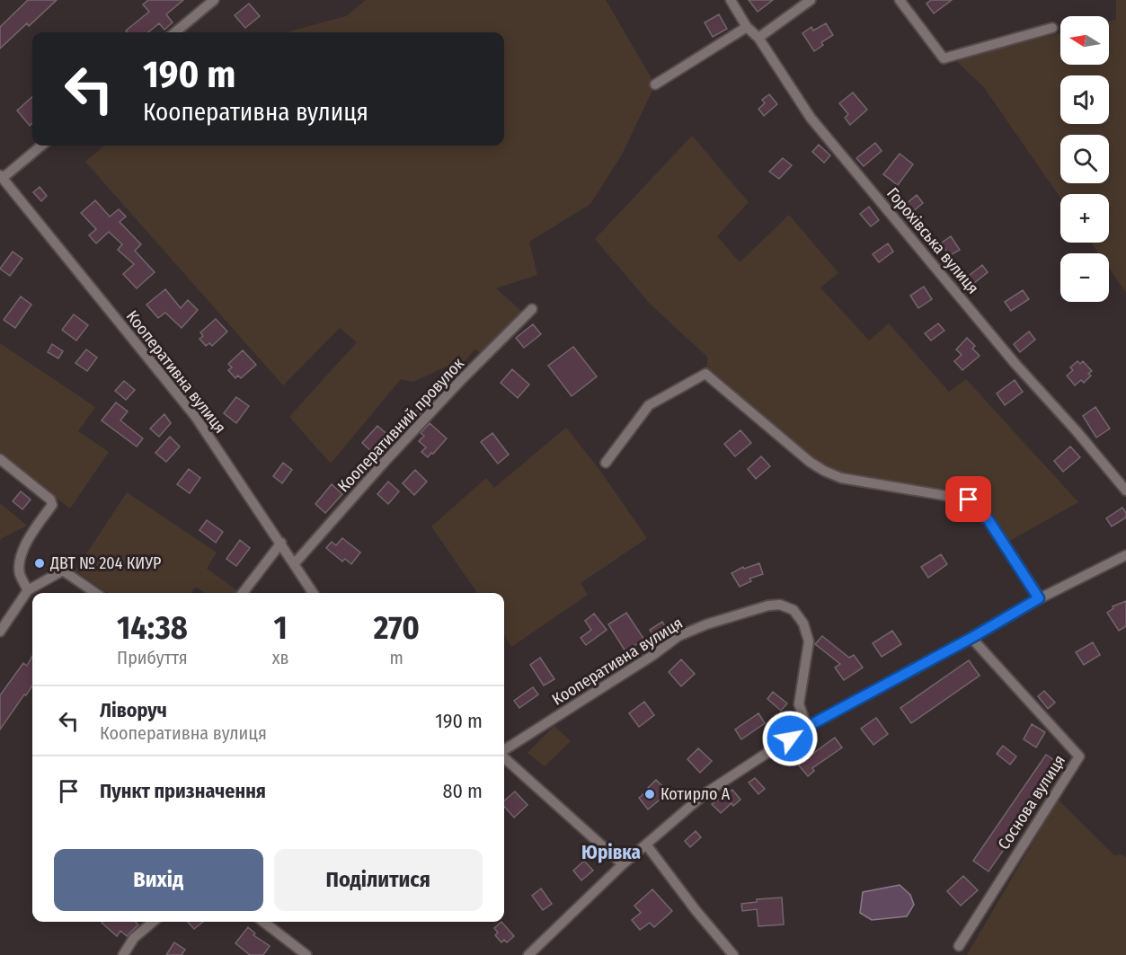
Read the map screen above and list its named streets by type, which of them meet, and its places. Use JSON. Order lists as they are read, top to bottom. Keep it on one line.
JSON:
{"streets":{"street":["Горохівська вулиця","Кооперативна вулиця","Кооперативний провулок","Соснова вулиця"]},"crossings":[["Кооперативна вулиця","Кооперативний провулок"]],"districts":["Юрівка"],"places":["ДВТ № 204 КИУР","Котирло А"],"north":"left","page":{"map_buttons":["+","−"],"turn":["190 m","Кооперативна вулиця"],"eta":["14:38","Прибуття","1","хв","270","m"],"list":[{"name":"Ліворуч","note":"Кооперативна вулиця","value":"190 m"},{"name":"Пункт призначення","value":"80 m"}],"buttons":["Вихід","Поділитися"]}}
